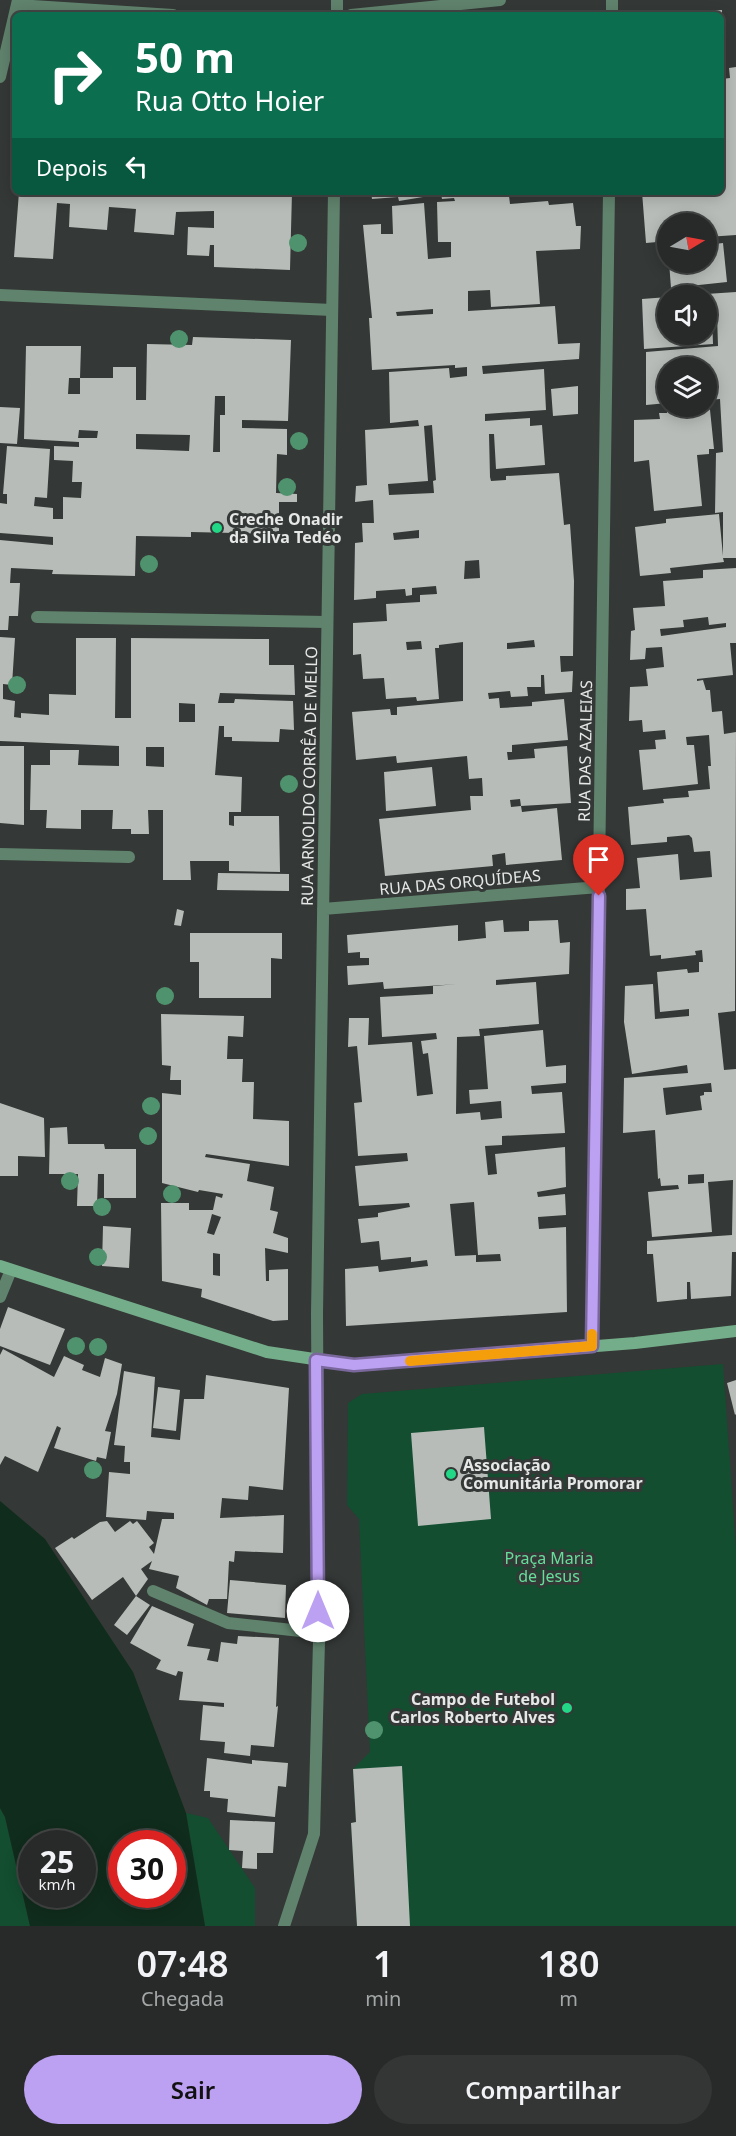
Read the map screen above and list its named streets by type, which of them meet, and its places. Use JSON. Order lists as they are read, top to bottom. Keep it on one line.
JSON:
{"streets":{"street":["RUA DAS AZALEIAS","RUA ARNOLDO CORRÊA DE MELLO","RUA DAS ORQUÍDEAS"]},"crossings":[["RUA DAS AZALEIAS","RUA DAS ORQUÍDEAS"],["RUA ARNOLDO CORRÊA DE MELLO","RUA DAS ORQUÍDEAS"]],"parks":["Praça Maria de Jesus"],"places":["Creche Onadir da Silva Tedéo","Associação Comunitária Promorar","Campo de Futebol Carlos Roberto Alves"],"north":"right","page":{"turn":["50 m","Rua Otto Hoier"],"then":"Depois","speed":"25 km/h","limit":"30","eta":["07:48","Chegada","1","min","180","m"],"buttons":["Sair","Compartilhar"]}}
